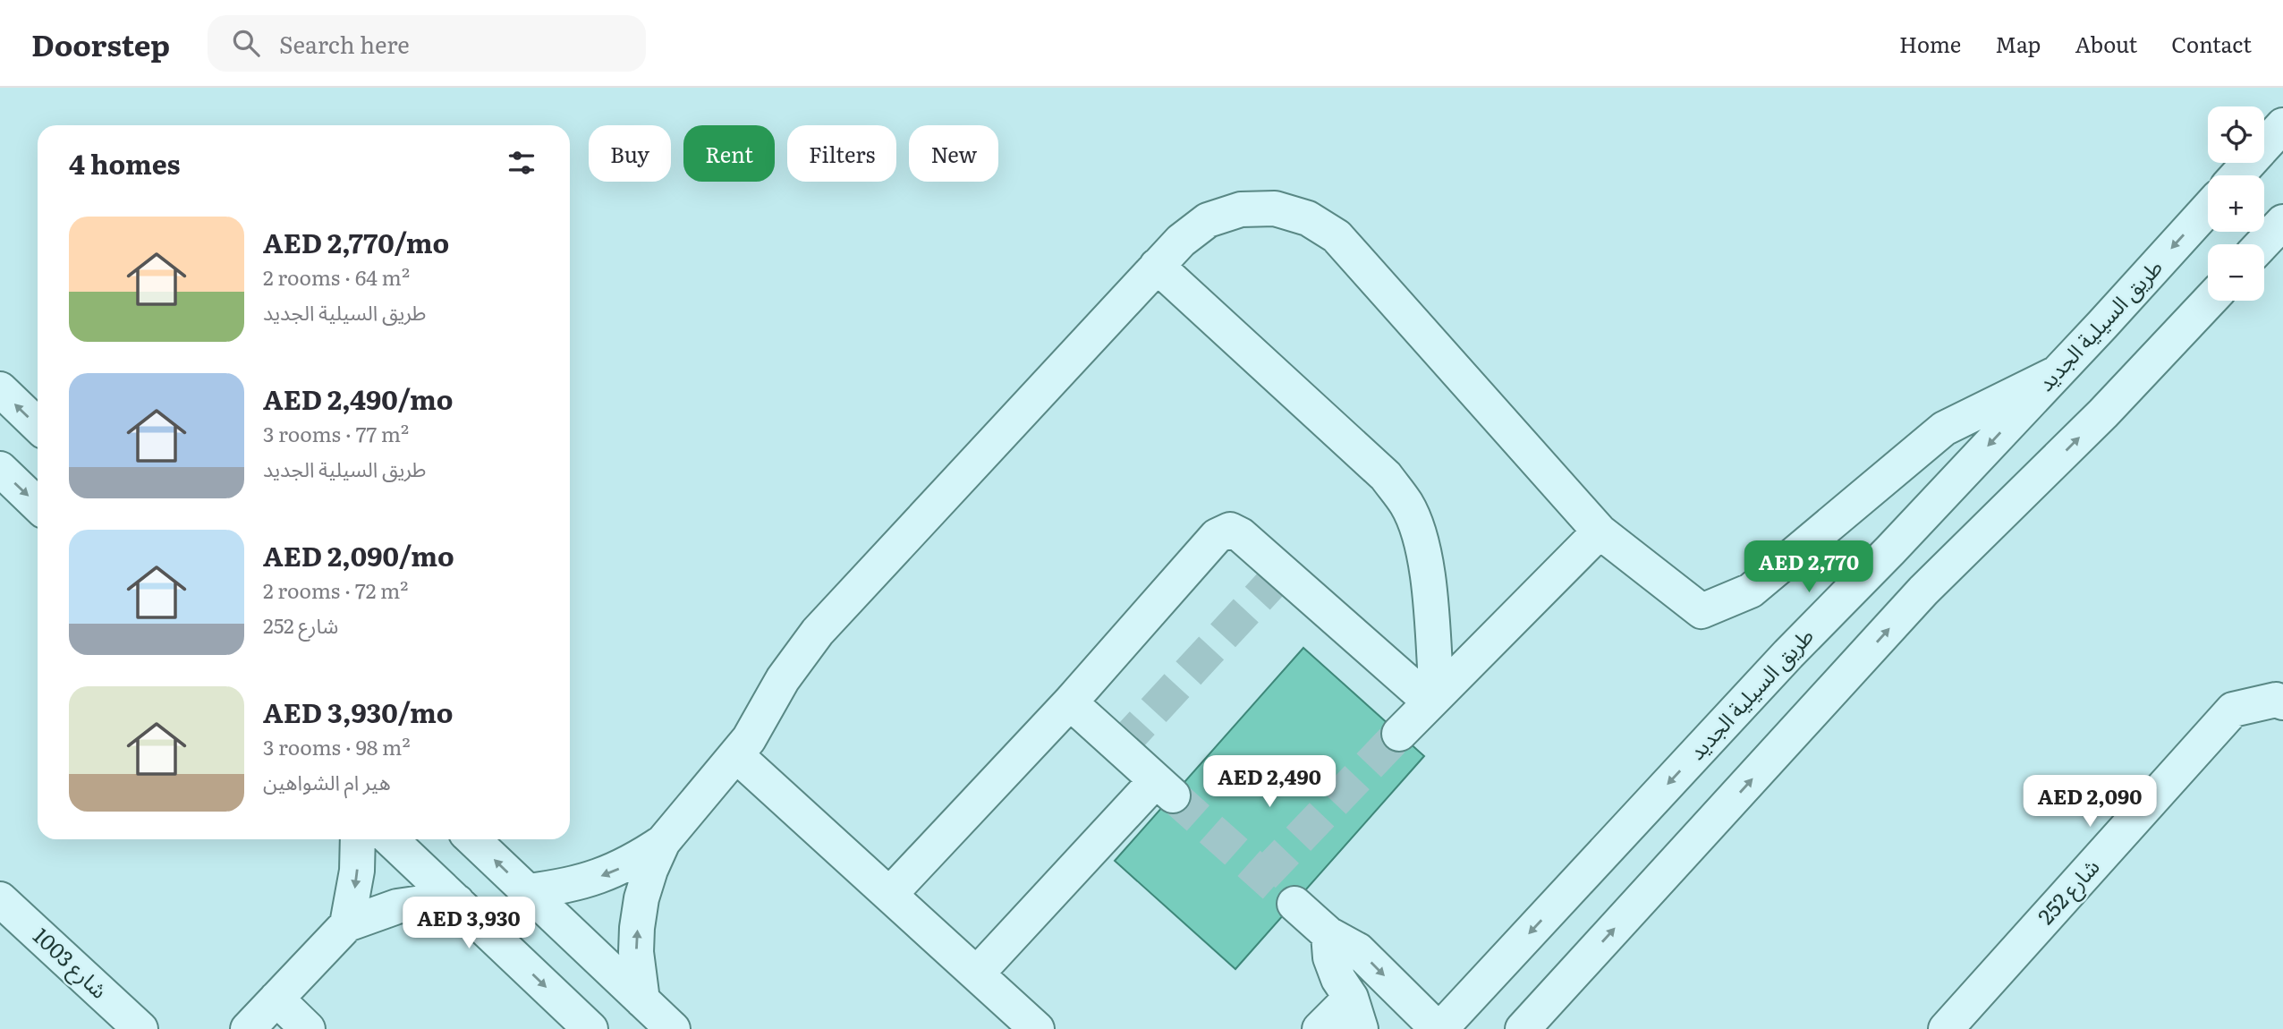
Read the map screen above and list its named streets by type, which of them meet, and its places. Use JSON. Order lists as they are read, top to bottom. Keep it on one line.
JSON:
{"streets":{"street":["طريق السيلية الجديد","شارع 252","شارع 1003"]},"page":{"header":"Doorstep","search":"Search here","nav":["Home","Map","About","Contact"],"map_buttons":["+","−"],"chip":["Buy","Rent","Filters","New"],"heading":"4 homes","list":[{"name":"AED 2,770/mo","note":"2 rooms · 64 m² · طريق السيلية الجديد"},{"name":"AED 2,490/mo","note":"3 rooms · 77 m² · طريق السيلية الجديد"},{"name":"AED 2,090/mo","note":"2 rooms · 72 m² · شارع 252"},{"name":"AED 3,930/mo","note":"3 rooms · 98 m² · هير ام الشواهين"}],"price":["AED 2,770","AED 2,490","AED 2,090","AED 3,930"]}}
